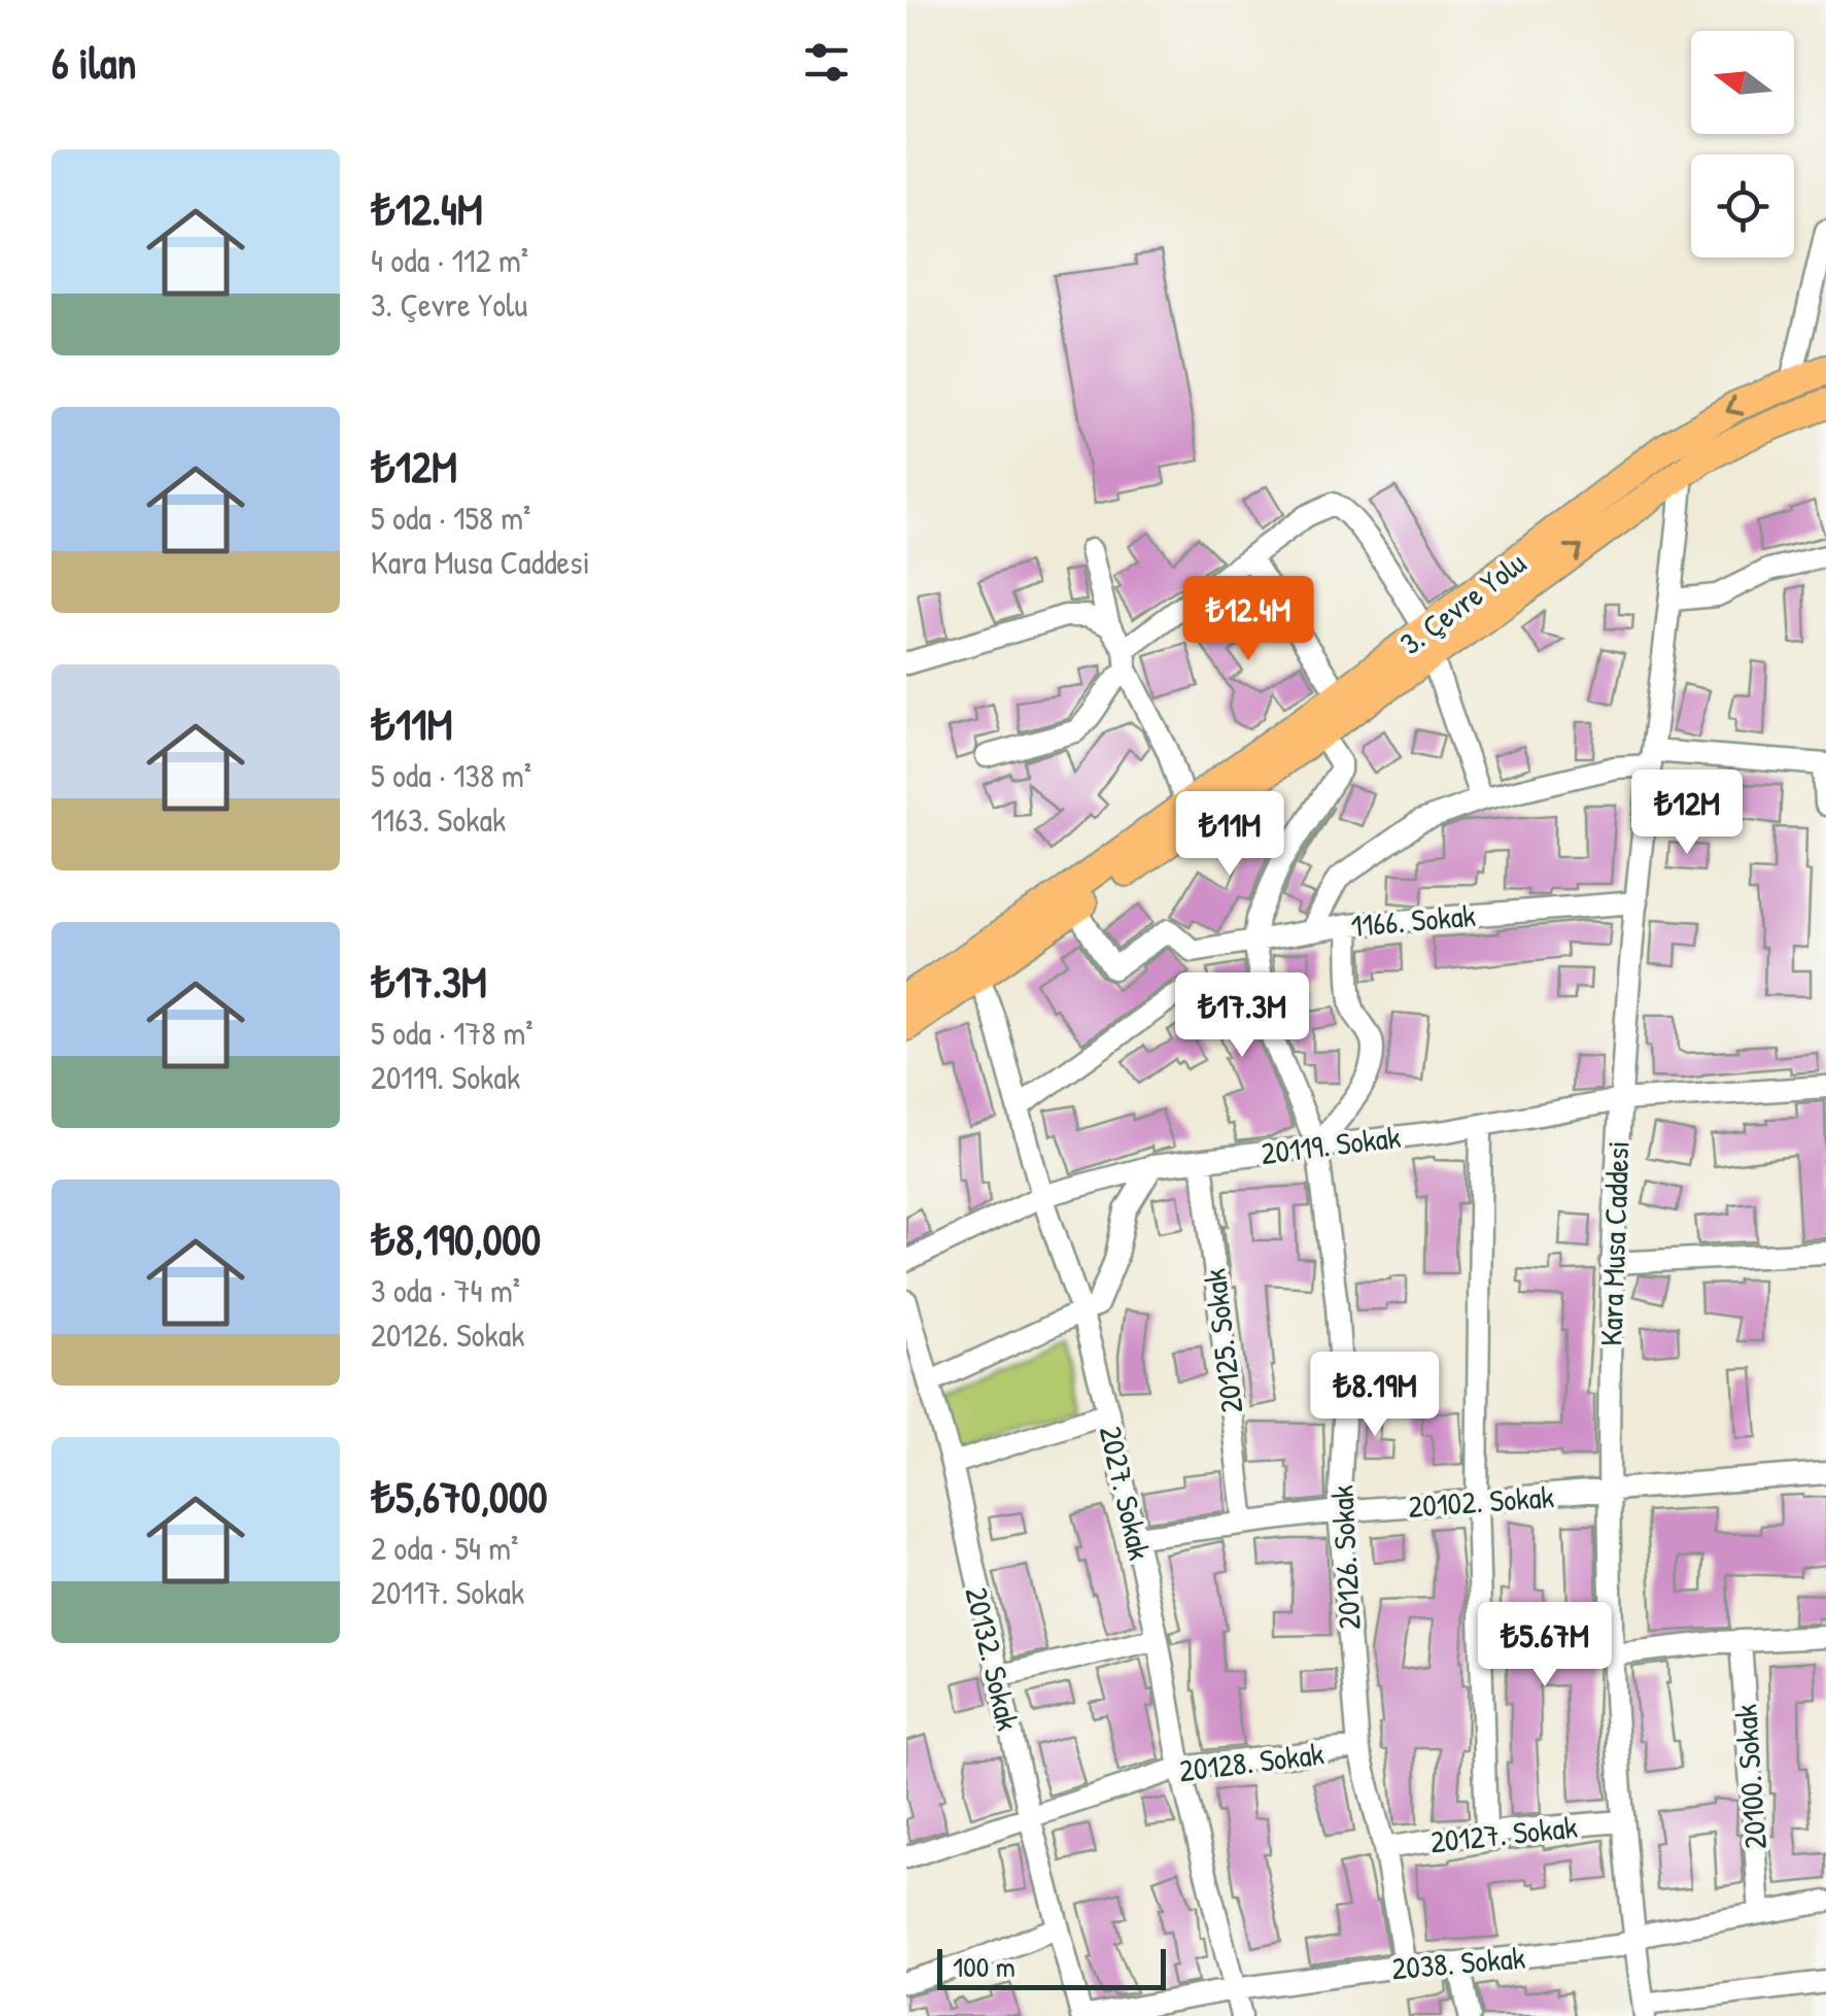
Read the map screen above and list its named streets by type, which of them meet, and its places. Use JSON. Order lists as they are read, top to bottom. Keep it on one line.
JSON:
{"streets":{"main road":["3. Çevre Yolu"],"street":["1166. Sokak","20119. Sokak","Kara Musa Caddesi","20125. Sokak","2027. Sokak","20102. Sokak","20126. Sokak","20132. Sokak","20128. Sokak","20100. Sokak","20127. Sokak","2038. Sokak"]},"crossings":[["3. Çevre Yolu","1166. Sokak"],["3. Çevre Yolu","Kara Musa Caddesi"],["3. Çevre Yolu","2027. Sokak"],["1166. Sokak","Kara Musa Caddesi"],["1166. Sokak","20126. Sokak"],["20119. Sokak","Kara Musa Caddesi"],["20119. Sokak","20125. Sokak"],["20119. Sokak","2027. Sokak"],["20119. Sokak","20126. Sokak"],["Kara Musa Caddesi","20102. Sokak"],["Kara Musa Caddesi","20127. Sokak"],["Kara Musa Caddesi","2038. Sokak"],["20125. Sokak","20102. Sokak"],["2027. Sokak","20102. Sokak"],["2027. Sokak","20128. Sokak"],["2027. Sokak","2038. Sokak"],["20102. Sokak","20126. Sokak"],["20126. Sokak","20128. Sokak"],["20126. Sokak","20127. Sokak"],["20126. Sokak","2038. Sokak"],["20132. Sokak","20128. Sokak"],["20132. Sokak","2038. Sokak"],["20100. Sokak","2038. Sokak"]],"scale_bar":"100 m","north":"left","page":{"heading":"6 ilan","list":[{"name":"₺12.4M","note":"4 oda · 112 m² · 3. Çevre Yolu"},{"name":"₺12M","note":"5 oda · 158 m² · Kara Musa Caddesi"},{"name":"₺11M","note":"5 oda · 138 m² · 1163. Sokak"},{"name":"₺17.3M","note":"5 oda · 178 m² · 20119. Sokak"},{"name":"₺8,190,000","note":"3 oda · 74 m² · 20126. Sokak"},{"name":"₺5,670,000","note":"2 oda · 54 m² · 20117. Sokak"}],"price":["₺12.4M","₺12M","₺11M","₺17.3M","₺8.19M","₺5.67M"],"scale":"100 m"}}
